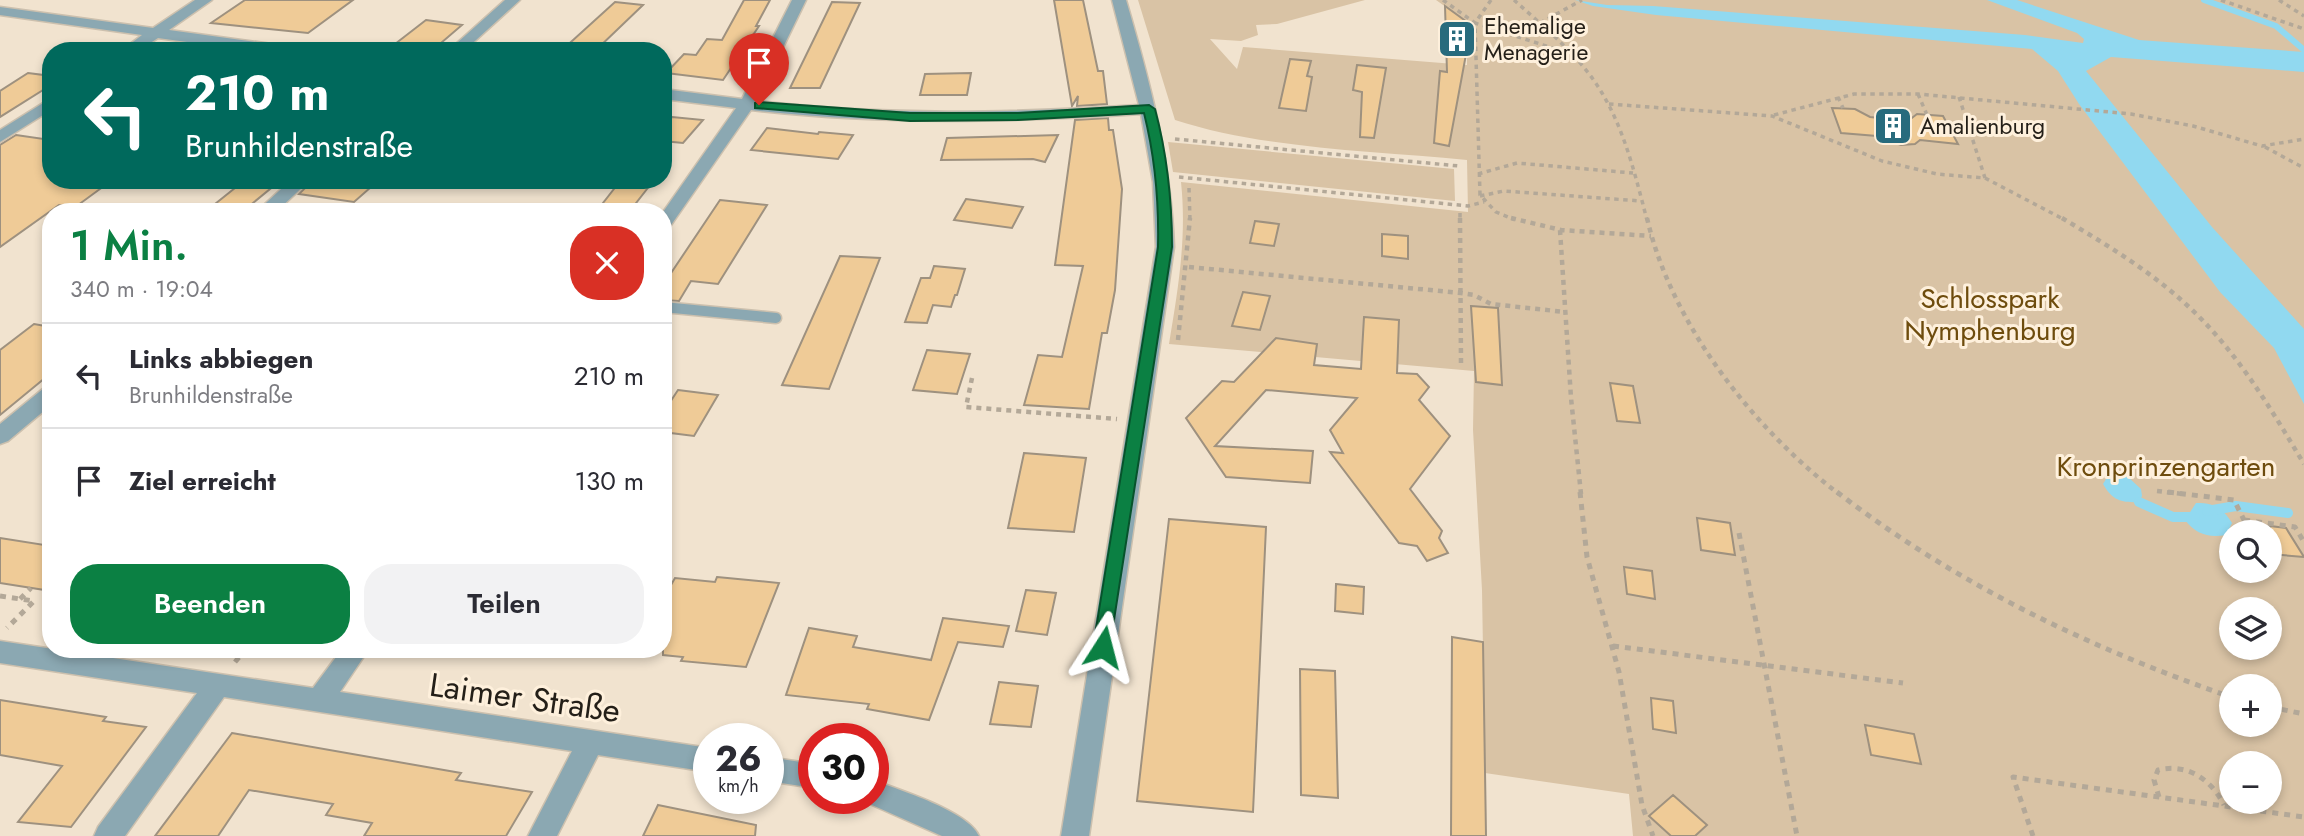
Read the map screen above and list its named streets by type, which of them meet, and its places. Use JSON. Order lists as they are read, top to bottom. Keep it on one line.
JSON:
{"streets":{"street":["Laimer Straße"]},"parks":["Schlosspark Nymphenburg","Kronprinzengarten"],"places":{"building":["Ehemalige Menagerie","Amalienburg"]},"page":{"turn":["210 m","Brunhildenstraße"],"heading":["1 Min.","340 m · 19:04"],"list":[{"name":"Links abbiegen","note":"Brunhildenstraße","value":"210 m"},{"name":"Ziel erreicht","value":"130 m"}],"map_buttons":["+","−"],"buttons":["Beenden","Teilen"],"speed":"26 km/h","limit":"30"}}
